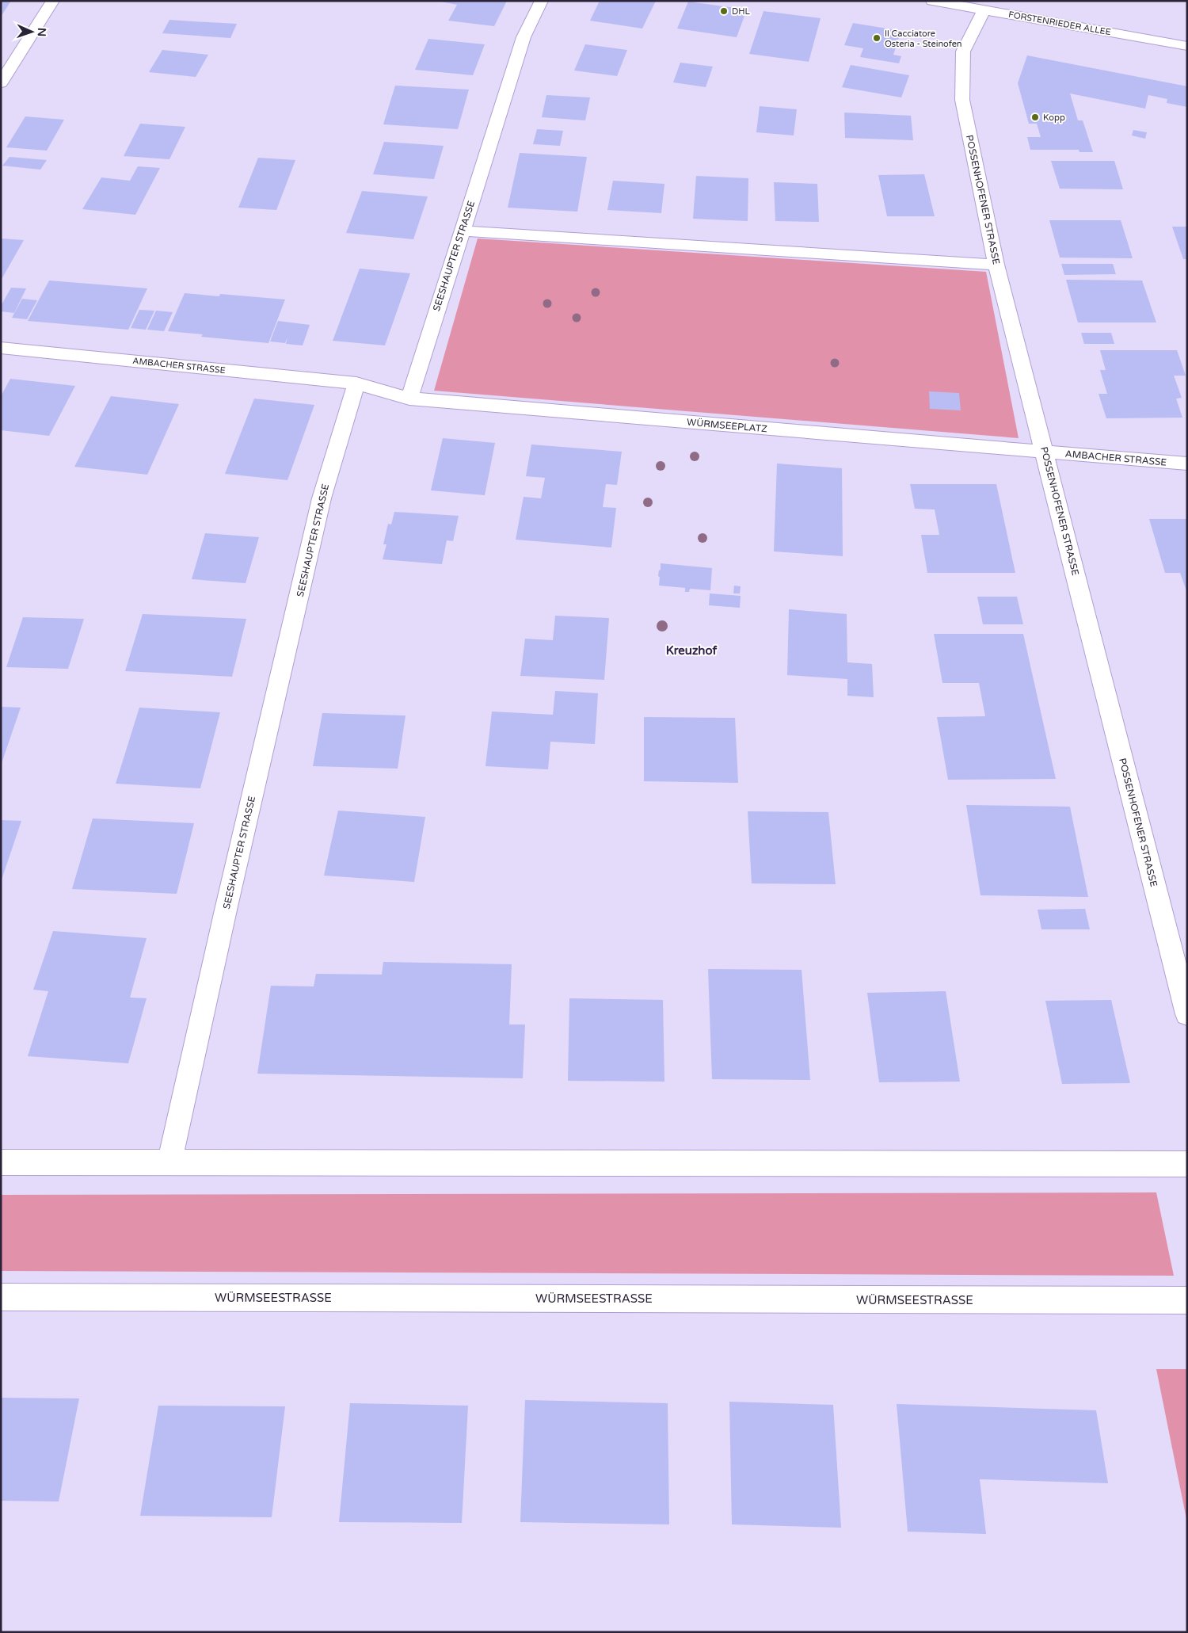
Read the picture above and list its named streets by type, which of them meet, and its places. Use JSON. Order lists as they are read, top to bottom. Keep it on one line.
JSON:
{"streets":{"street":["FORSTENRIEDER ALLEE","POSSENHOFENER STRASSE","SEESHAUPTER STRASSE","AMBACHER STRASSE","WÜRMSEEPLATZ","WÜRMSEESTRASSE"]},"crossings":[["FORSTENRIEDER ALLEE","POSSENHOFENER STRASSE"],["POSSENHOFENER STRASSE","AMBACHER STRASSE"],["POSSENHOFENER STRASSE","WÜRMSEEPLATZ"],["SEESHAUPTER STRASSE","AMBACHER STRASSE"],["SEESHAUPTER STRASSE","WÜRMSEEPLATZ"],["AMBACHER STRASSE","WÜRMSEEPLATZ"]],"districts":["Kreuzhof"],"places":["DHL","Il Cacciatore Osteria - Steinofen","Kopp"],"north":"right"}
